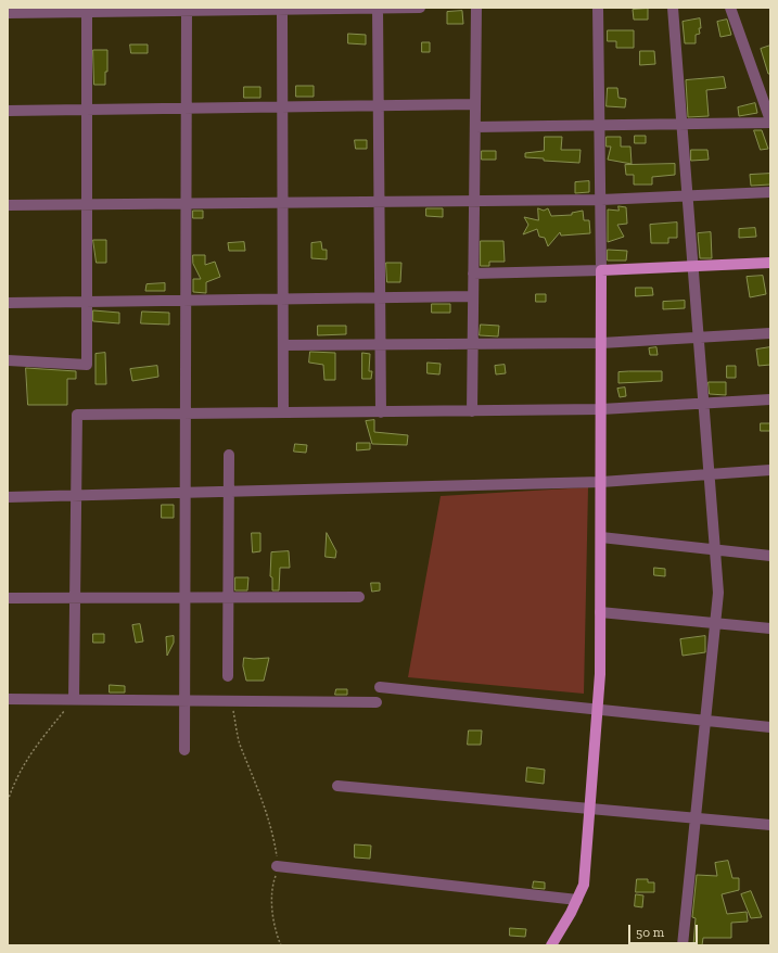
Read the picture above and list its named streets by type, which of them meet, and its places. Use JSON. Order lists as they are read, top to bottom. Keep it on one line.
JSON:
{"scale_bar":"50 m"}
